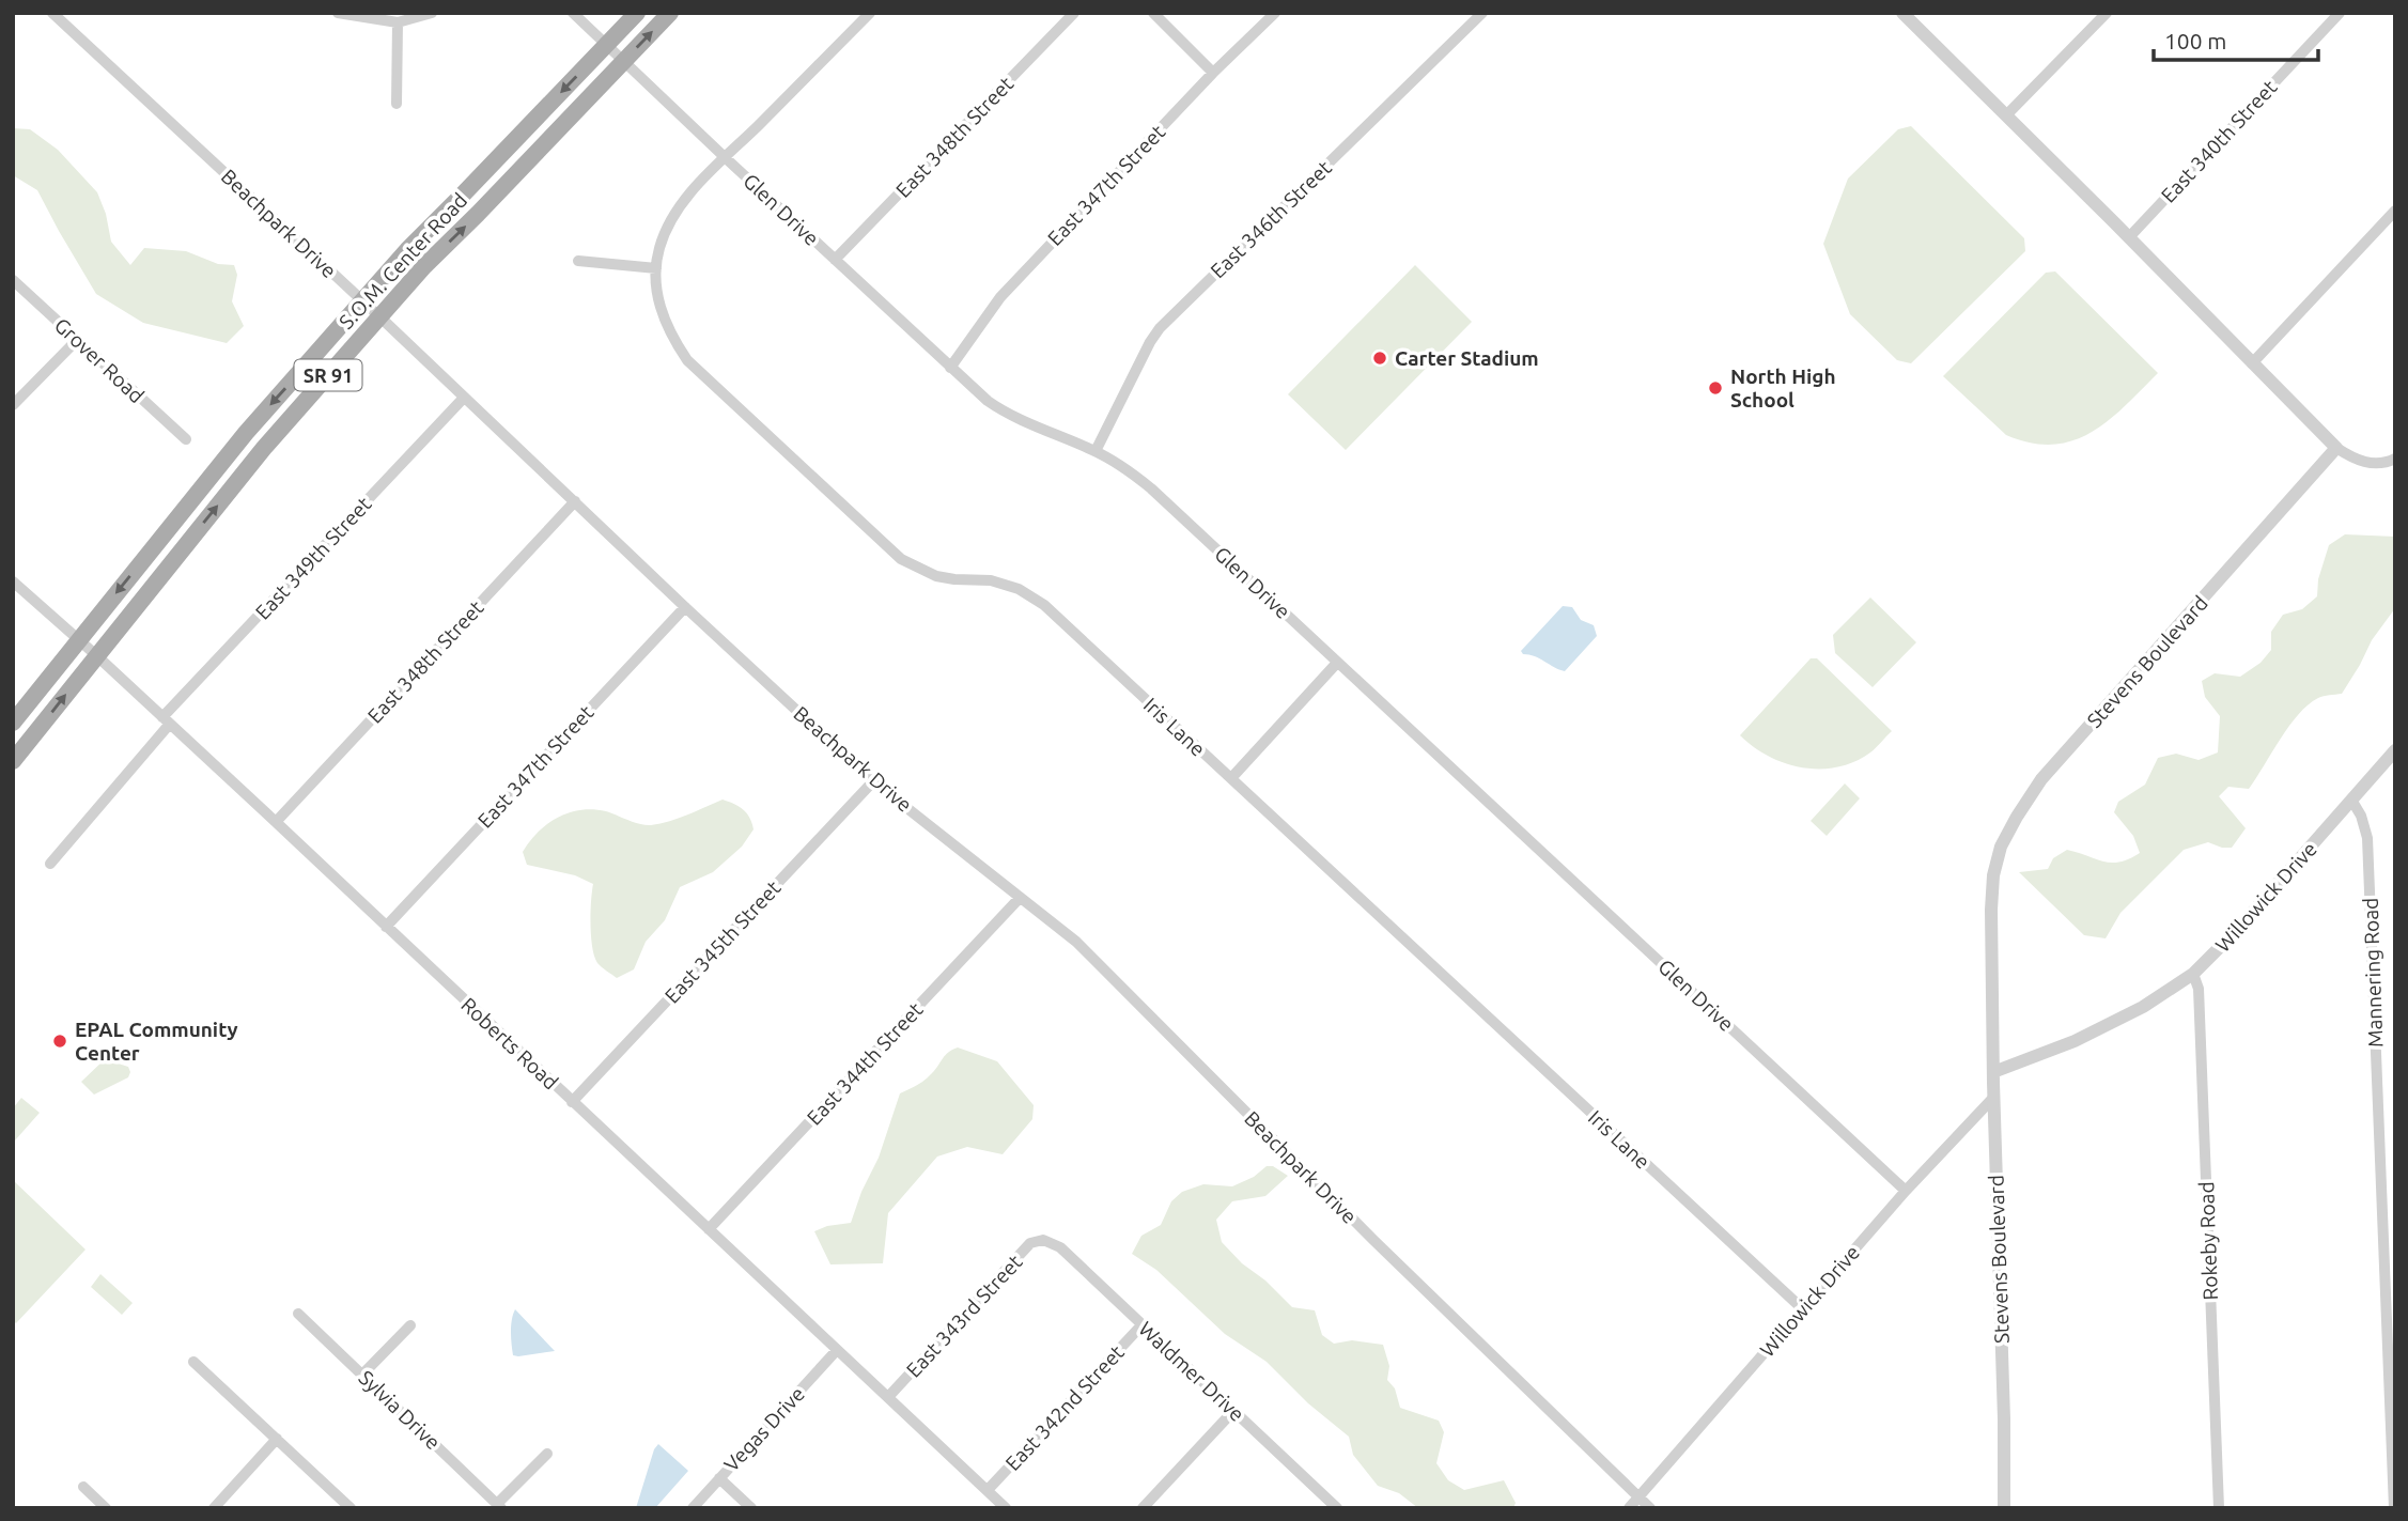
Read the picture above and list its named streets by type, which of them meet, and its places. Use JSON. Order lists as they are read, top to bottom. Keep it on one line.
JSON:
{"streets":{"main road":["S.O.M. Center Road","SR 91"],"street":["East 348th Street","East 340th Street","East 347th Street","Glen Drive","East 346th Street","Beachpark Drive","Grover Road","East 349th Street","Stevens Boulevard","Iris Lane","Willowick Drive","East 345th Street","Mannering Road","Roberts Road","East 344th Street","Rokeby Road","East 343rd Street","Waldmer Drive","East 342nd Street","Sylvia Drive","Vegas Drive"]},"crossings":[["East 348th Street","Glen Drive"],["East 348th Street","Beachpark Drive"],["East 348th Street","Roberts Road"],["East 347th Street","Glen Drive"],["East 347th Street","Beachpark Drive"],["East 347th Street","Roberts Road"],["Glen Drive","East 346th Street"],["Glen Drive","S.O.M. Center Road"],["Glen Drive","Iris Lane"],["Glen Drive","Willowick Drive"],["Beachpark Drive","S.O.M. Center Road"],["Beachpark Drive","East 349th Street"],["Beachpark Drive","Willowick Drive"],["Beachpark Drive","East 345th Street"],["Beachpark Drive","East 344th Street"],["S.O.M. Center Road","Roberts Road"],["East 349th Street","Roberts Road"],["Stevens Boulevard","Willowick Drive"],["Iris Lane","Willowick Drive"],["Willowick Drive","Mannering Road"],["Willowick Drive","Rokeby Road"],["East 345th Street","Roberts Road"],["Roberts Road","East 344th Street"],["Roberts Road","East 343rd Street"],["Roberts Road","East 342nd Street"],["Roberts Road","Vegas Drive"],["East 343rd Street","Waldmer Drive"],["Waldmer Drive","East 342nd Street"]],"places":["Carter Stadium","North High School","EPAL Community Center"],"scale_bar":"100 m"}
